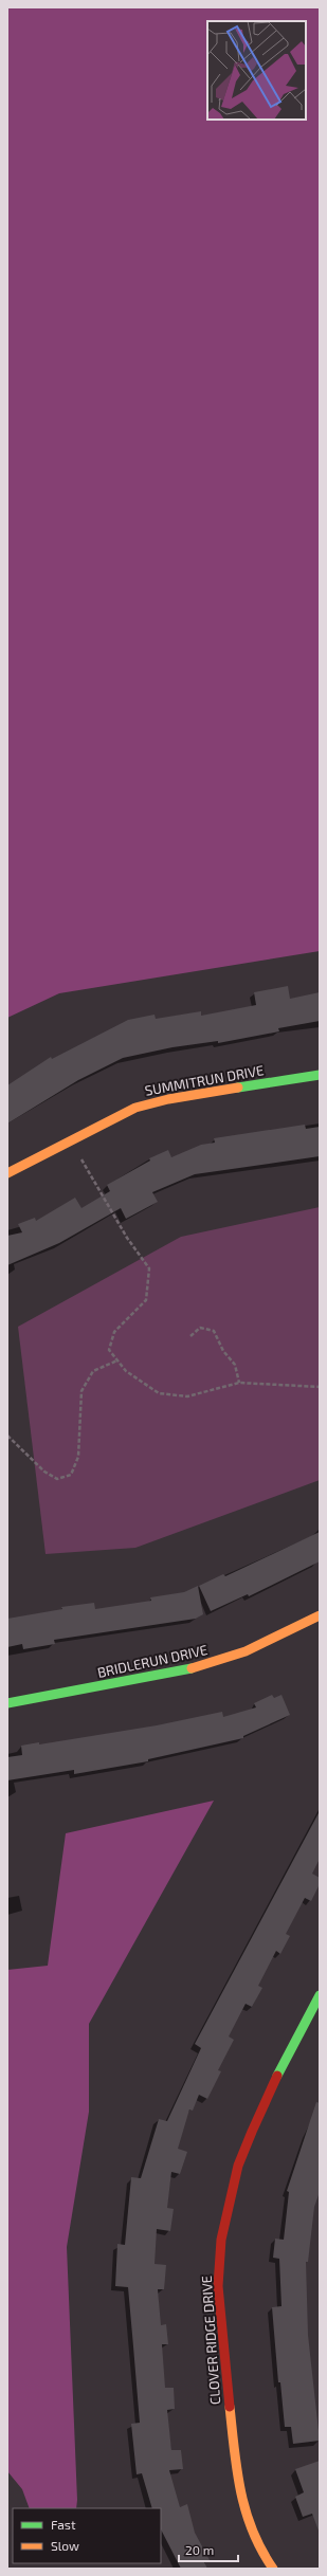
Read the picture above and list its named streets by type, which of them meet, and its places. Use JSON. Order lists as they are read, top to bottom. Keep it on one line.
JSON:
{"streets":{"street":["SUMMITRUN DRIVE","BRIDLERUN DRIVE","CLOVER RIDGE DRIVE"]},"legend":["Fast","Slow"],"scale_bar":"20 m"}
